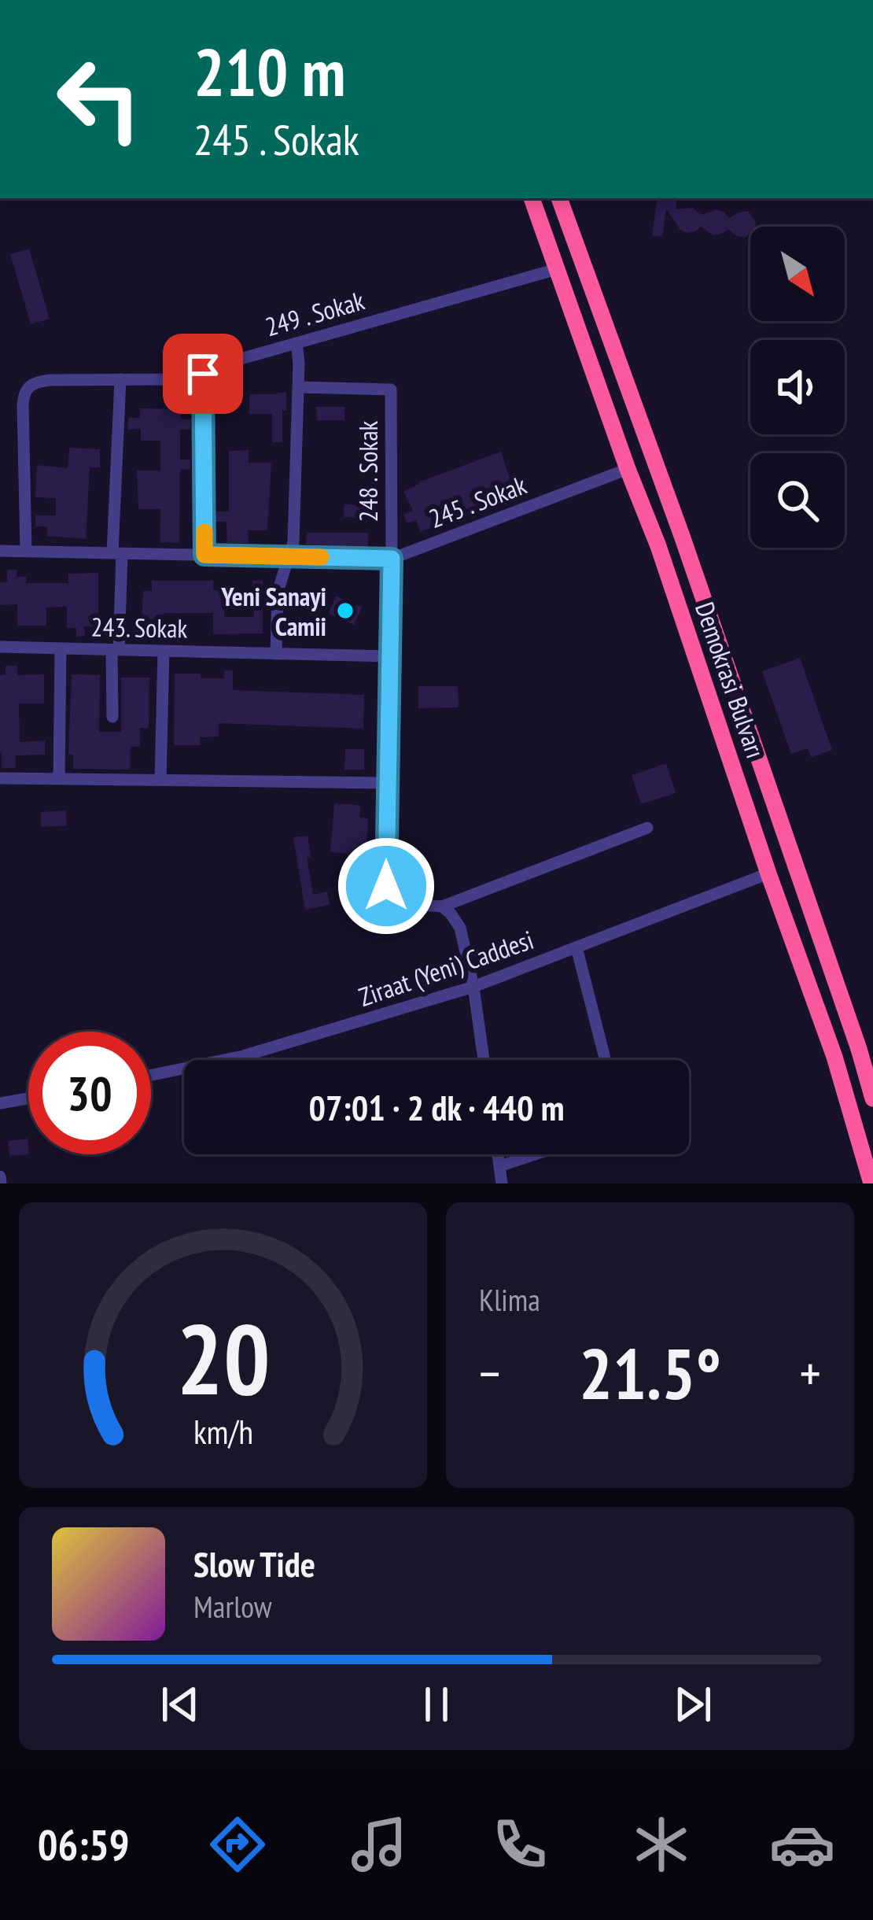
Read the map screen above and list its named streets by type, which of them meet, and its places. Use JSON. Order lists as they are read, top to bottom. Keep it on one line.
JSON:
{"streets":{"highway":["Demokrasi Bulvarı"],"street":["249 . Sokak","248 . Sokak","245 . Sokak","243. Sokak","Ziraat (Yeni) Caddesi"]},"crossings":[["249 . Sokak","245 . Sokak"],["249 . Sokak","Demokrasi Bulvarı"],["248 . Sokak","245 . Sokak"],["248 . Sokak","243. Sokak"],["245 . Sokak","Demokrasi Bulvarı"],["Demokrasi Bulvarı","Ziraat (Yeni) Caddesi"]],"places":["Yeni Sanayi Camii"],"north":"bottom right","page":{"turn":["210 m","245 . Sokak"],"limit":"30","trip":"07:01 · 2 dk · 440 m","tile":"Klima","heat":["−","21.5°","+"],"song":["Slow Tide","Marlow"],"tabs":"06:59","gauge":["20","km/h"]}}
